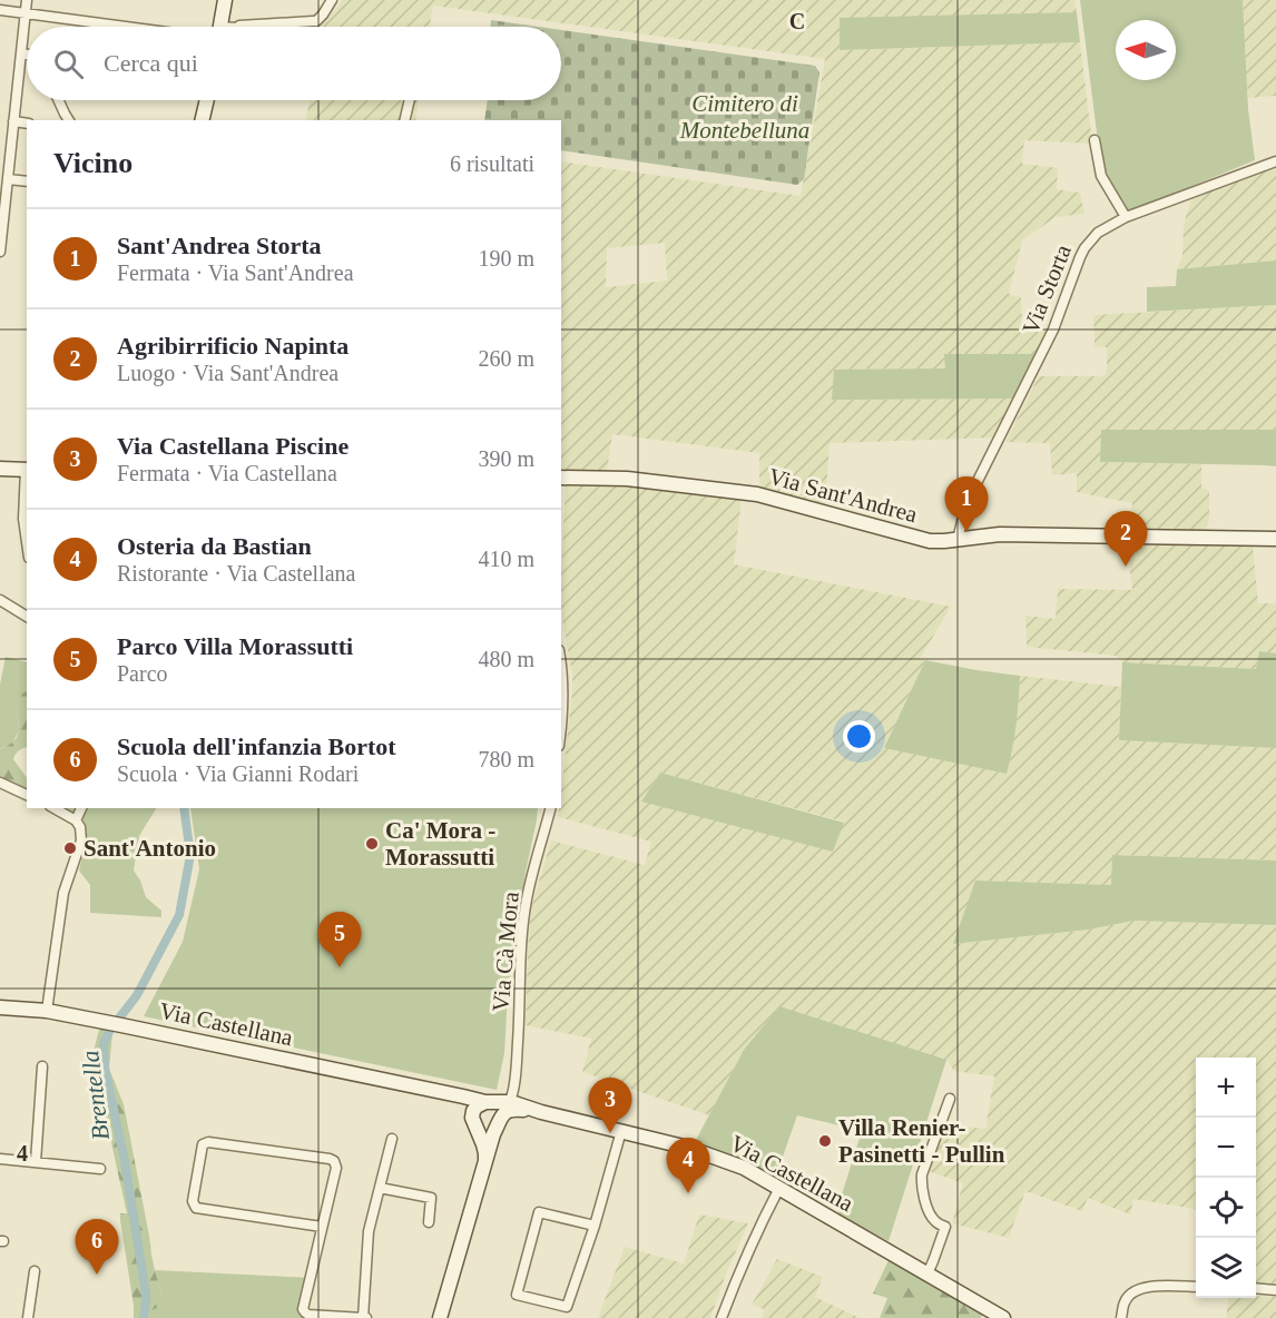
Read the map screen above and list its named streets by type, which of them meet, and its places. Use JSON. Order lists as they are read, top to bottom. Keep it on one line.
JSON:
{"streets":{"main road":["Via Sant'Andrea","Via Castellana"],"street":["Via Storta","Via Cà Mora"]},"crossings":[["Via Storta","Via Sant'Andrea"],["Via Cà Mora","Via Castellana"]],"water":["Brentella"],"parks":["Cimitero di Montebelluna"],"places":["Ca' Mora - Morassutti","Sant'Antonio","Villa Renier- Pasinetti - Pullin"],"north":"left","page":{"search":"Cerca qui","heading":["Vicino","6 risultati"],"list":[{"mark":"1","name":"Sant'Andrea Storta","note":"Fermata · Via Sant'Andrea","value":"190 m"},{"mark":"2","name":"Agribirrificio Napinta","note":"Luogo · Via Sant'Andrea","value":"260 m"},{"mark":"3","name":"Via Castellana Piscine","note":"Fermata · Via Castellana","value":"390 m"},{"mark":"4","name":"Osteria da Bastian","note":"Ristorante · Via Castellana","value":"410 m"},{"mark":"5","name":"Parco Villa Morassutti","note":"Parco","value":"480 m"},{"mark":"6","name":"Scuola dell'infanzia Bortot","note":"Scuola · Via Gianni Rodari","value":"780 m"}],"pins":["1","2","5","3","4","6"],"map_buttons":["+","−"]},"grid":{"columns":["C"],"rows":["4"]}}
